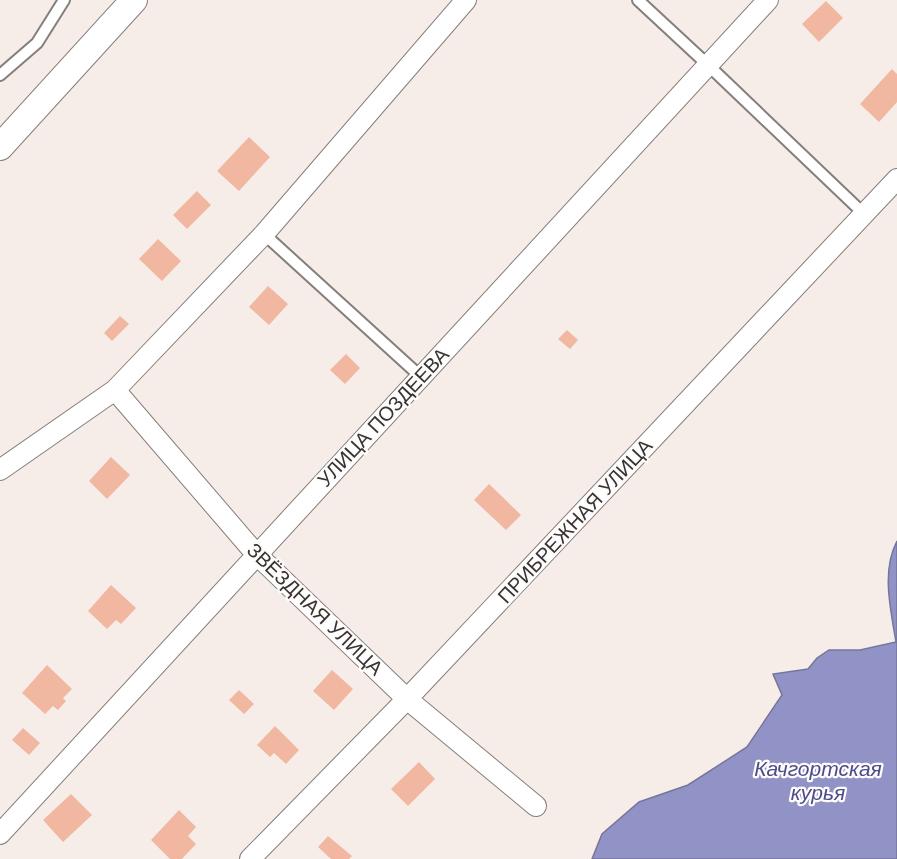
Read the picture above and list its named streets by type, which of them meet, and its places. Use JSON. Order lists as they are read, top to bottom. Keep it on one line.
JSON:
{"streets":{"street":["УЛИЦА ПОЗДЕЕВА","ПРИБРЕЖНАЯ УЛИЦА","ЗВЁЗДНАЯ УЛИЦА"]},"crossings":[["УЛИЦА ПОЗДЕЕВА","ЗВЁЗДНАЯ УЛИЦА"],["ПРИБРЕЖНАЯ УЛИЦА","ЗВЁЗДНАЯ УЛИЦА"]],"water":["Качгортская курья"]}
